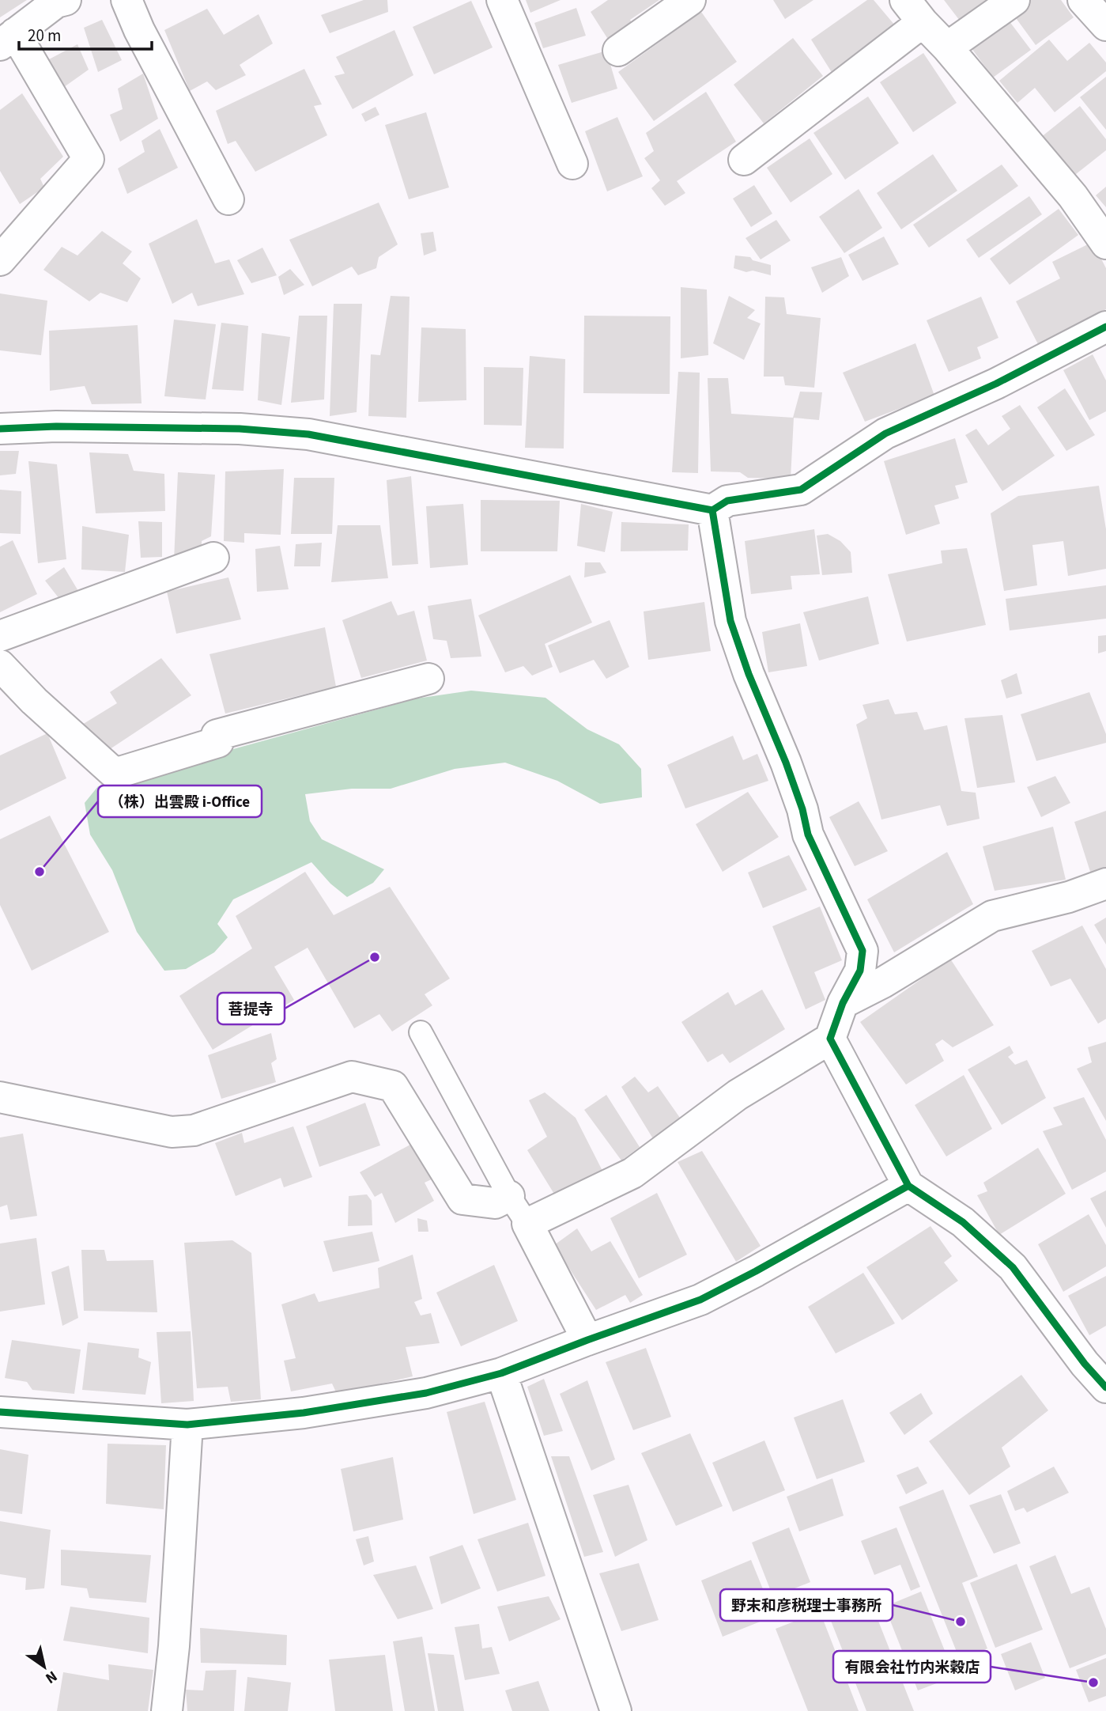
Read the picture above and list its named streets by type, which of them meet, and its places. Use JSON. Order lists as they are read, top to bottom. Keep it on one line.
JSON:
{"places":["（株）出雲殿 i-Office","菩提寺","野末和彦税理士事務所","有限会社竹内米穀店"],"scale_bar":"20 m","north":"bottom right"}
